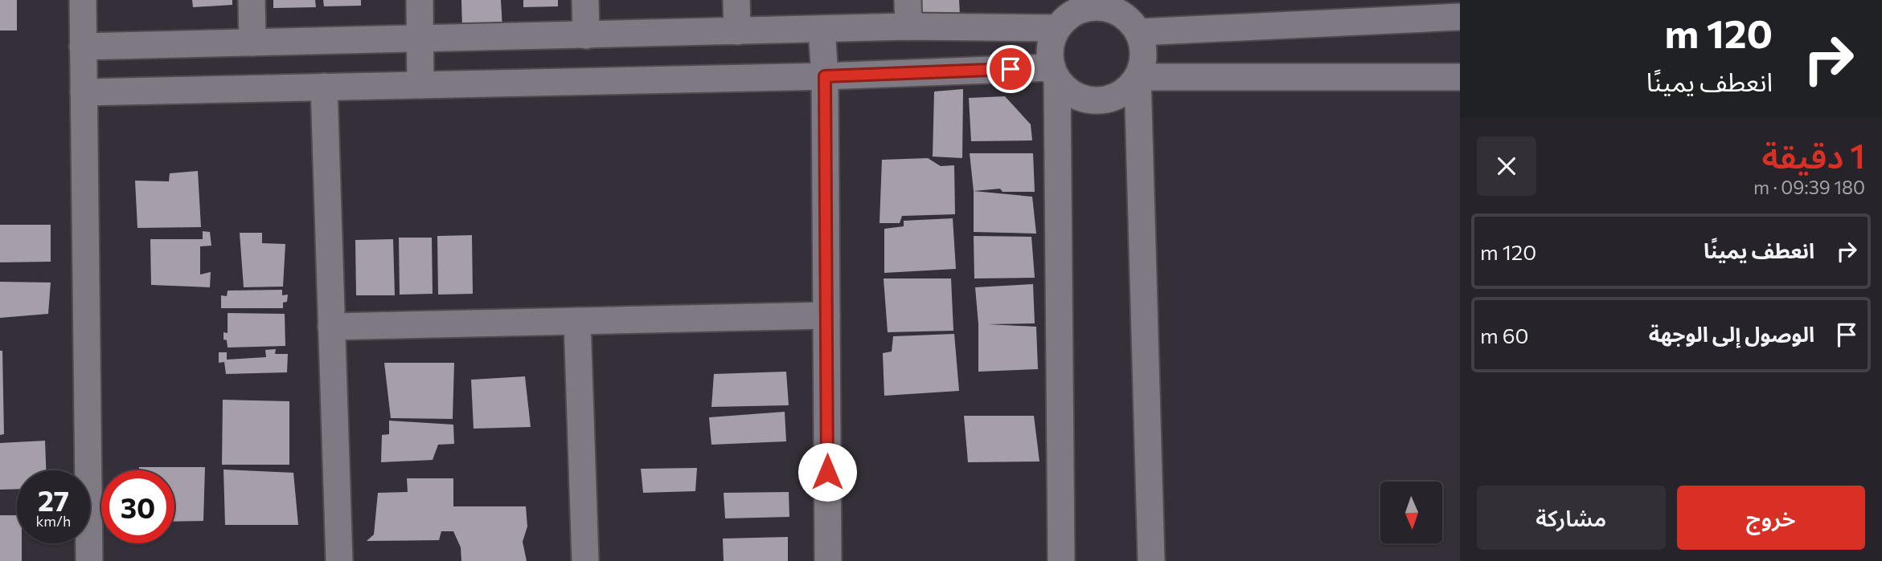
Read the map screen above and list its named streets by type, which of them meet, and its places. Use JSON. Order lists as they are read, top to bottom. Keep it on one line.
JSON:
{"north":"bottom","page":{"turn":["120 m","انعطف يمينًا"],"heading":["1 دقيقة","180 m · 09:39"],"list":[{"name":"انعطف يمينًا","value":"120 m"},{"name":"الوصول إلى الوجهة","value":"60 m"}],"speed":"27 km/h","limit":"30","buttons":["خروج","مشاركة"]}}
